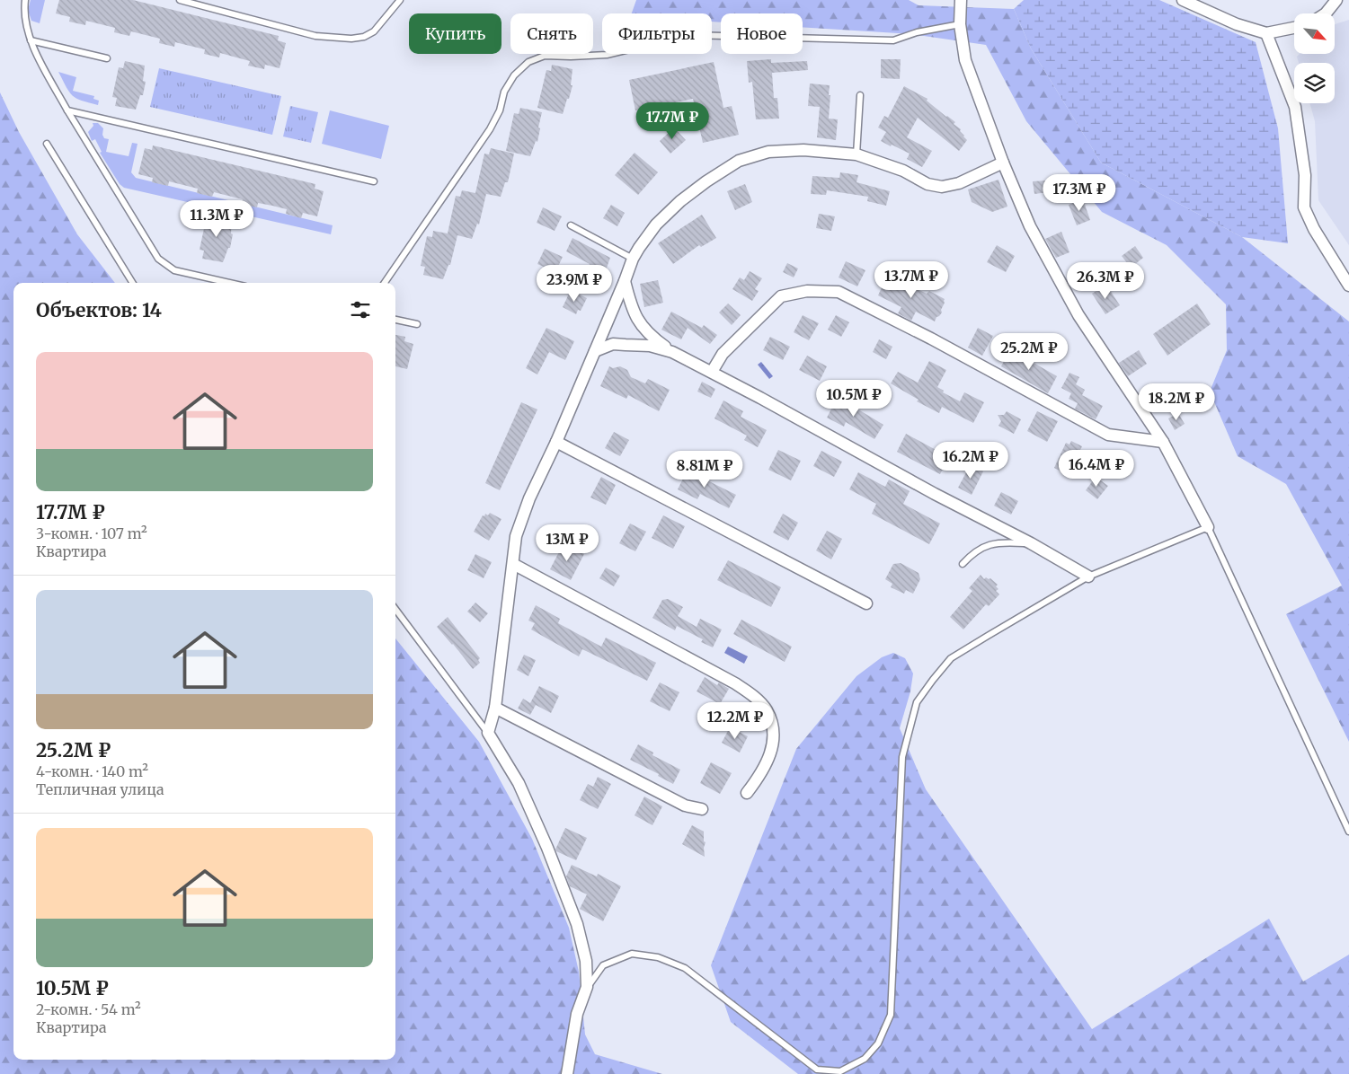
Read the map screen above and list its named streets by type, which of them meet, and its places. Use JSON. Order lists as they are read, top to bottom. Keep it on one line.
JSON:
{"north":"bottom right","page":{"chip":["Купить","Снять","Фильтры","Новое"],"price":["17.7M ₽","17.3M ₽","11.3M ₽","13.7M ₽","26.3M ₽","23.9M ₽","25.2M ₽","10.5M ₽","18.2M ₽","16.2M ₽","16.4M ₽","8.81M ₽","13M ₽","12.2M ₽"],"heading":"Объектов: 14","list":[{"name":"17.7M ₽","note":"3-комн. · 107 m² · Квартира"},{"name":"25.2M ₽","note":"4-комн. · 140 m² · Тепличная улица"},{"name":"10.5M ₽","note":"2-комн. · 54 m² · Квартира"}]}}
